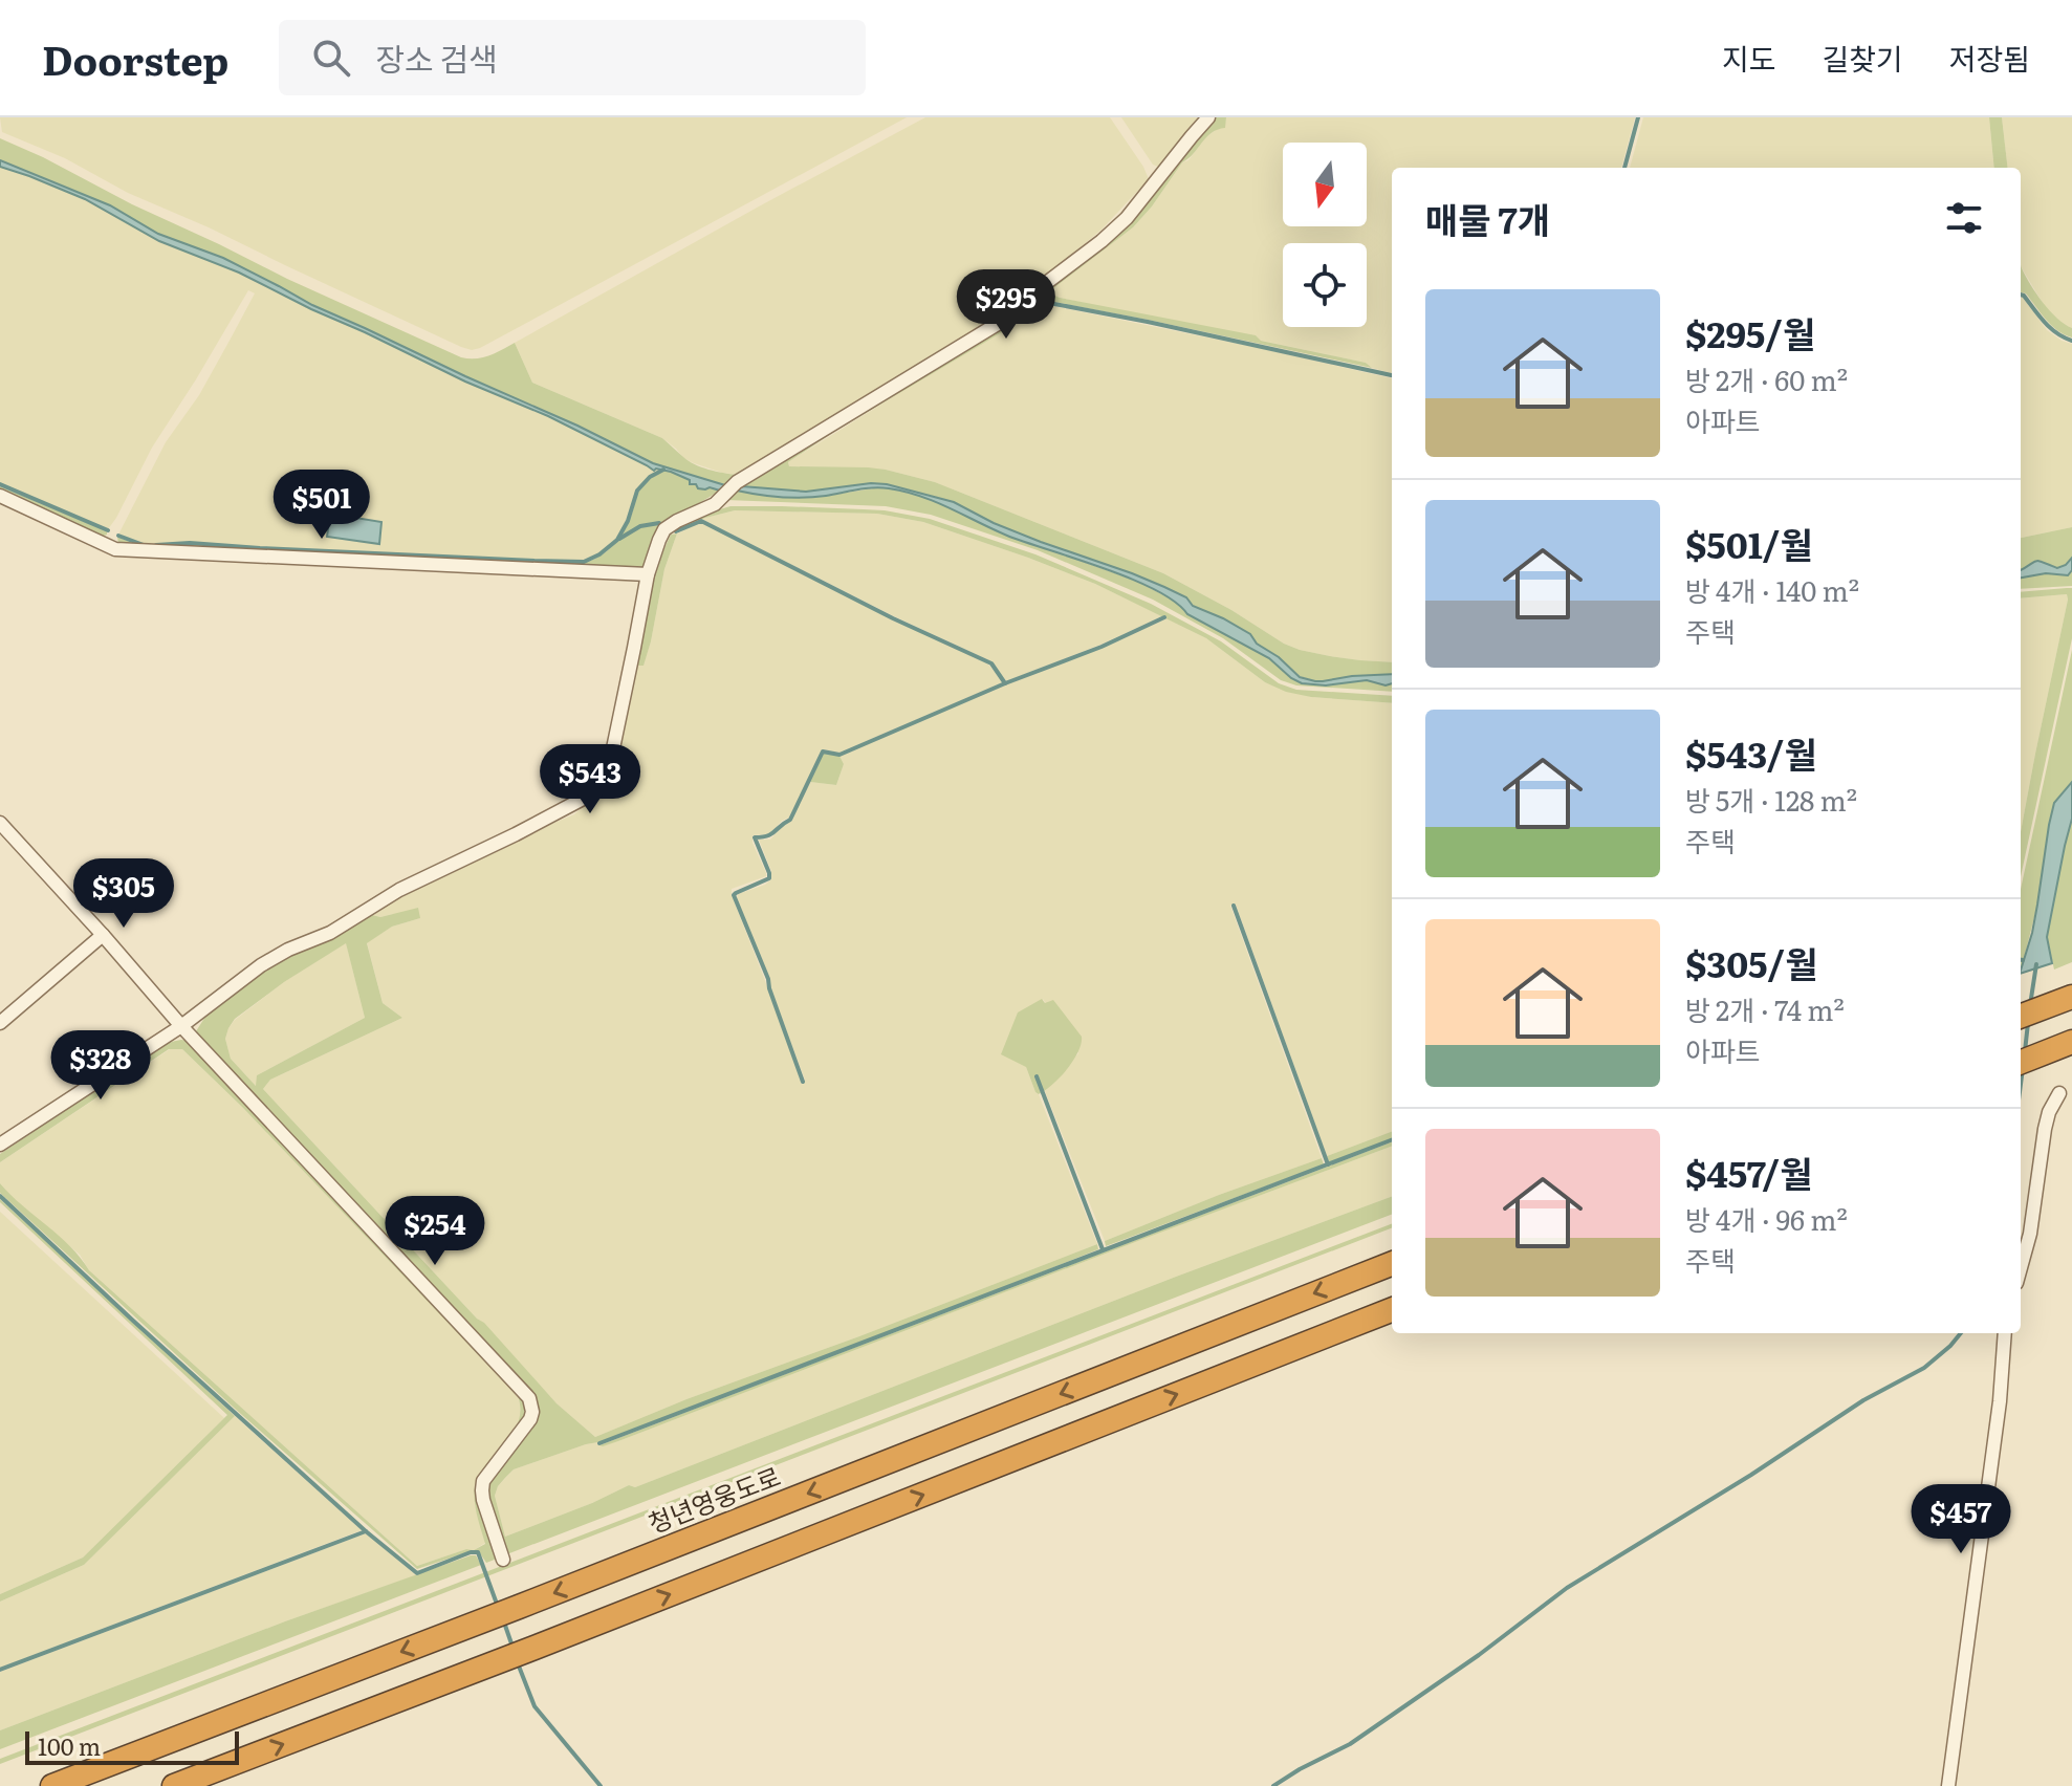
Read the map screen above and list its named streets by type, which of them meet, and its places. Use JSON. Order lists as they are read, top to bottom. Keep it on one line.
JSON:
{"streets":{"highway":["청년영웅도로"]},"scale_bar":"100 m","north":"bottom","page":{"header":"Doorstep","search":"장소 검색","nav":["지도","길찾기","저장됨"],"heading":"매물 7개","list":[{"name":"$295/월","note":"방 2개 · 60 m² · 아파트"},{"name":"$501/월","note":"방 4개 · 140 m² · 주택"},{"name":"$543/월","note":"방 5개 · 128 m² · 주택"},{"name":"$305/월","note":"방 2개 · 74 m² · 아파트"},{"name":"$457/월","note":"방 4개 · 96 m² · 주택"}],"price":["$295","$501","$543","$305","$328","$254","$457"],"scale":"100 m"}}
